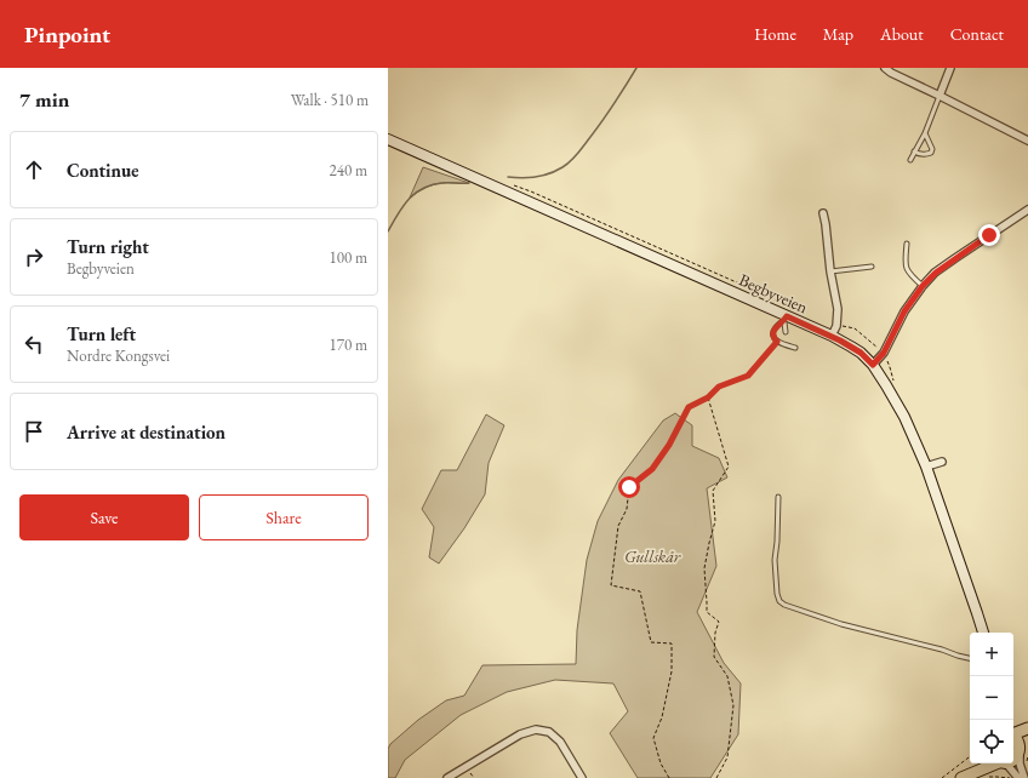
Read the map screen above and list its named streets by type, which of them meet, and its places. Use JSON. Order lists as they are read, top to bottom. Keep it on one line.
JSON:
{"streets":{"main road":["Begbyveien"]},"parks":["Gullskår"],"page":{"header":"Pinpoint","nav":["Home","Map","About","Contact"],"heading":["7 min","Walk · 510 m"],"list":[["Continue","240 m"],["Turn right","Begbyveien","100 m"],["Turn left","Nordre Kongsvei","170 m"],"Arrive at destination"],"buttons":["Save","Share"],"map_buttons":["+","−"]}}
